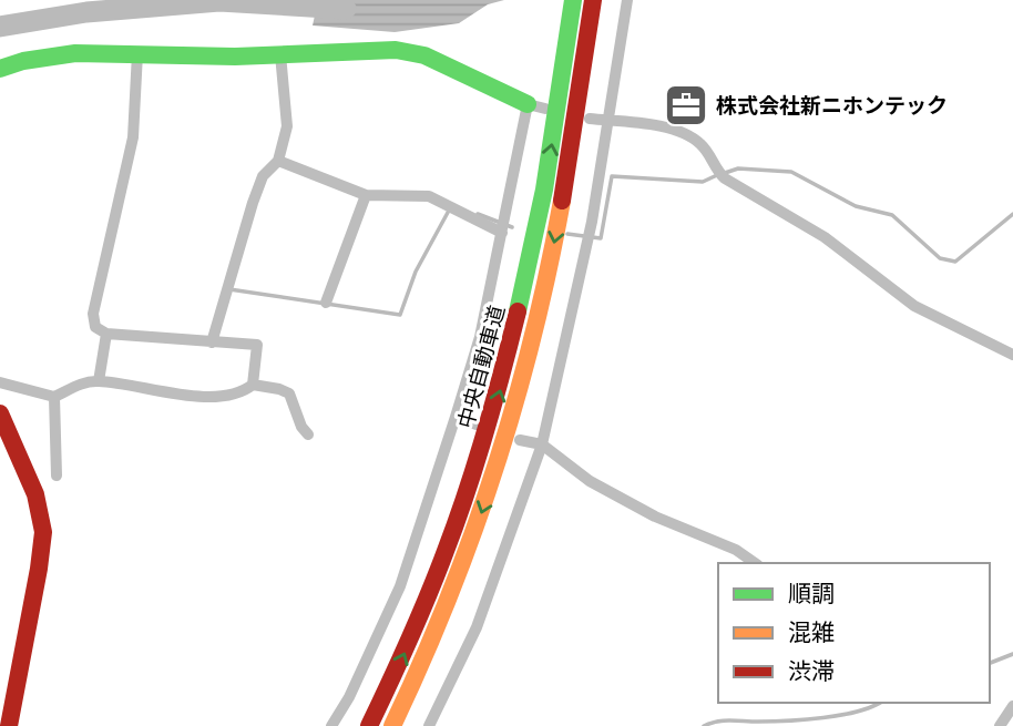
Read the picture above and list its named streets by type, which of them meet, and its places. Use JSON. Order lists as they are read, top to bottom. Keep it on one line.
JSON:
{"streets":{"main road":["中央自動車道"]},"places":{"office":["株式会社新ニホンテック"]},"legend":["順調","混雑","渋滞"]}
